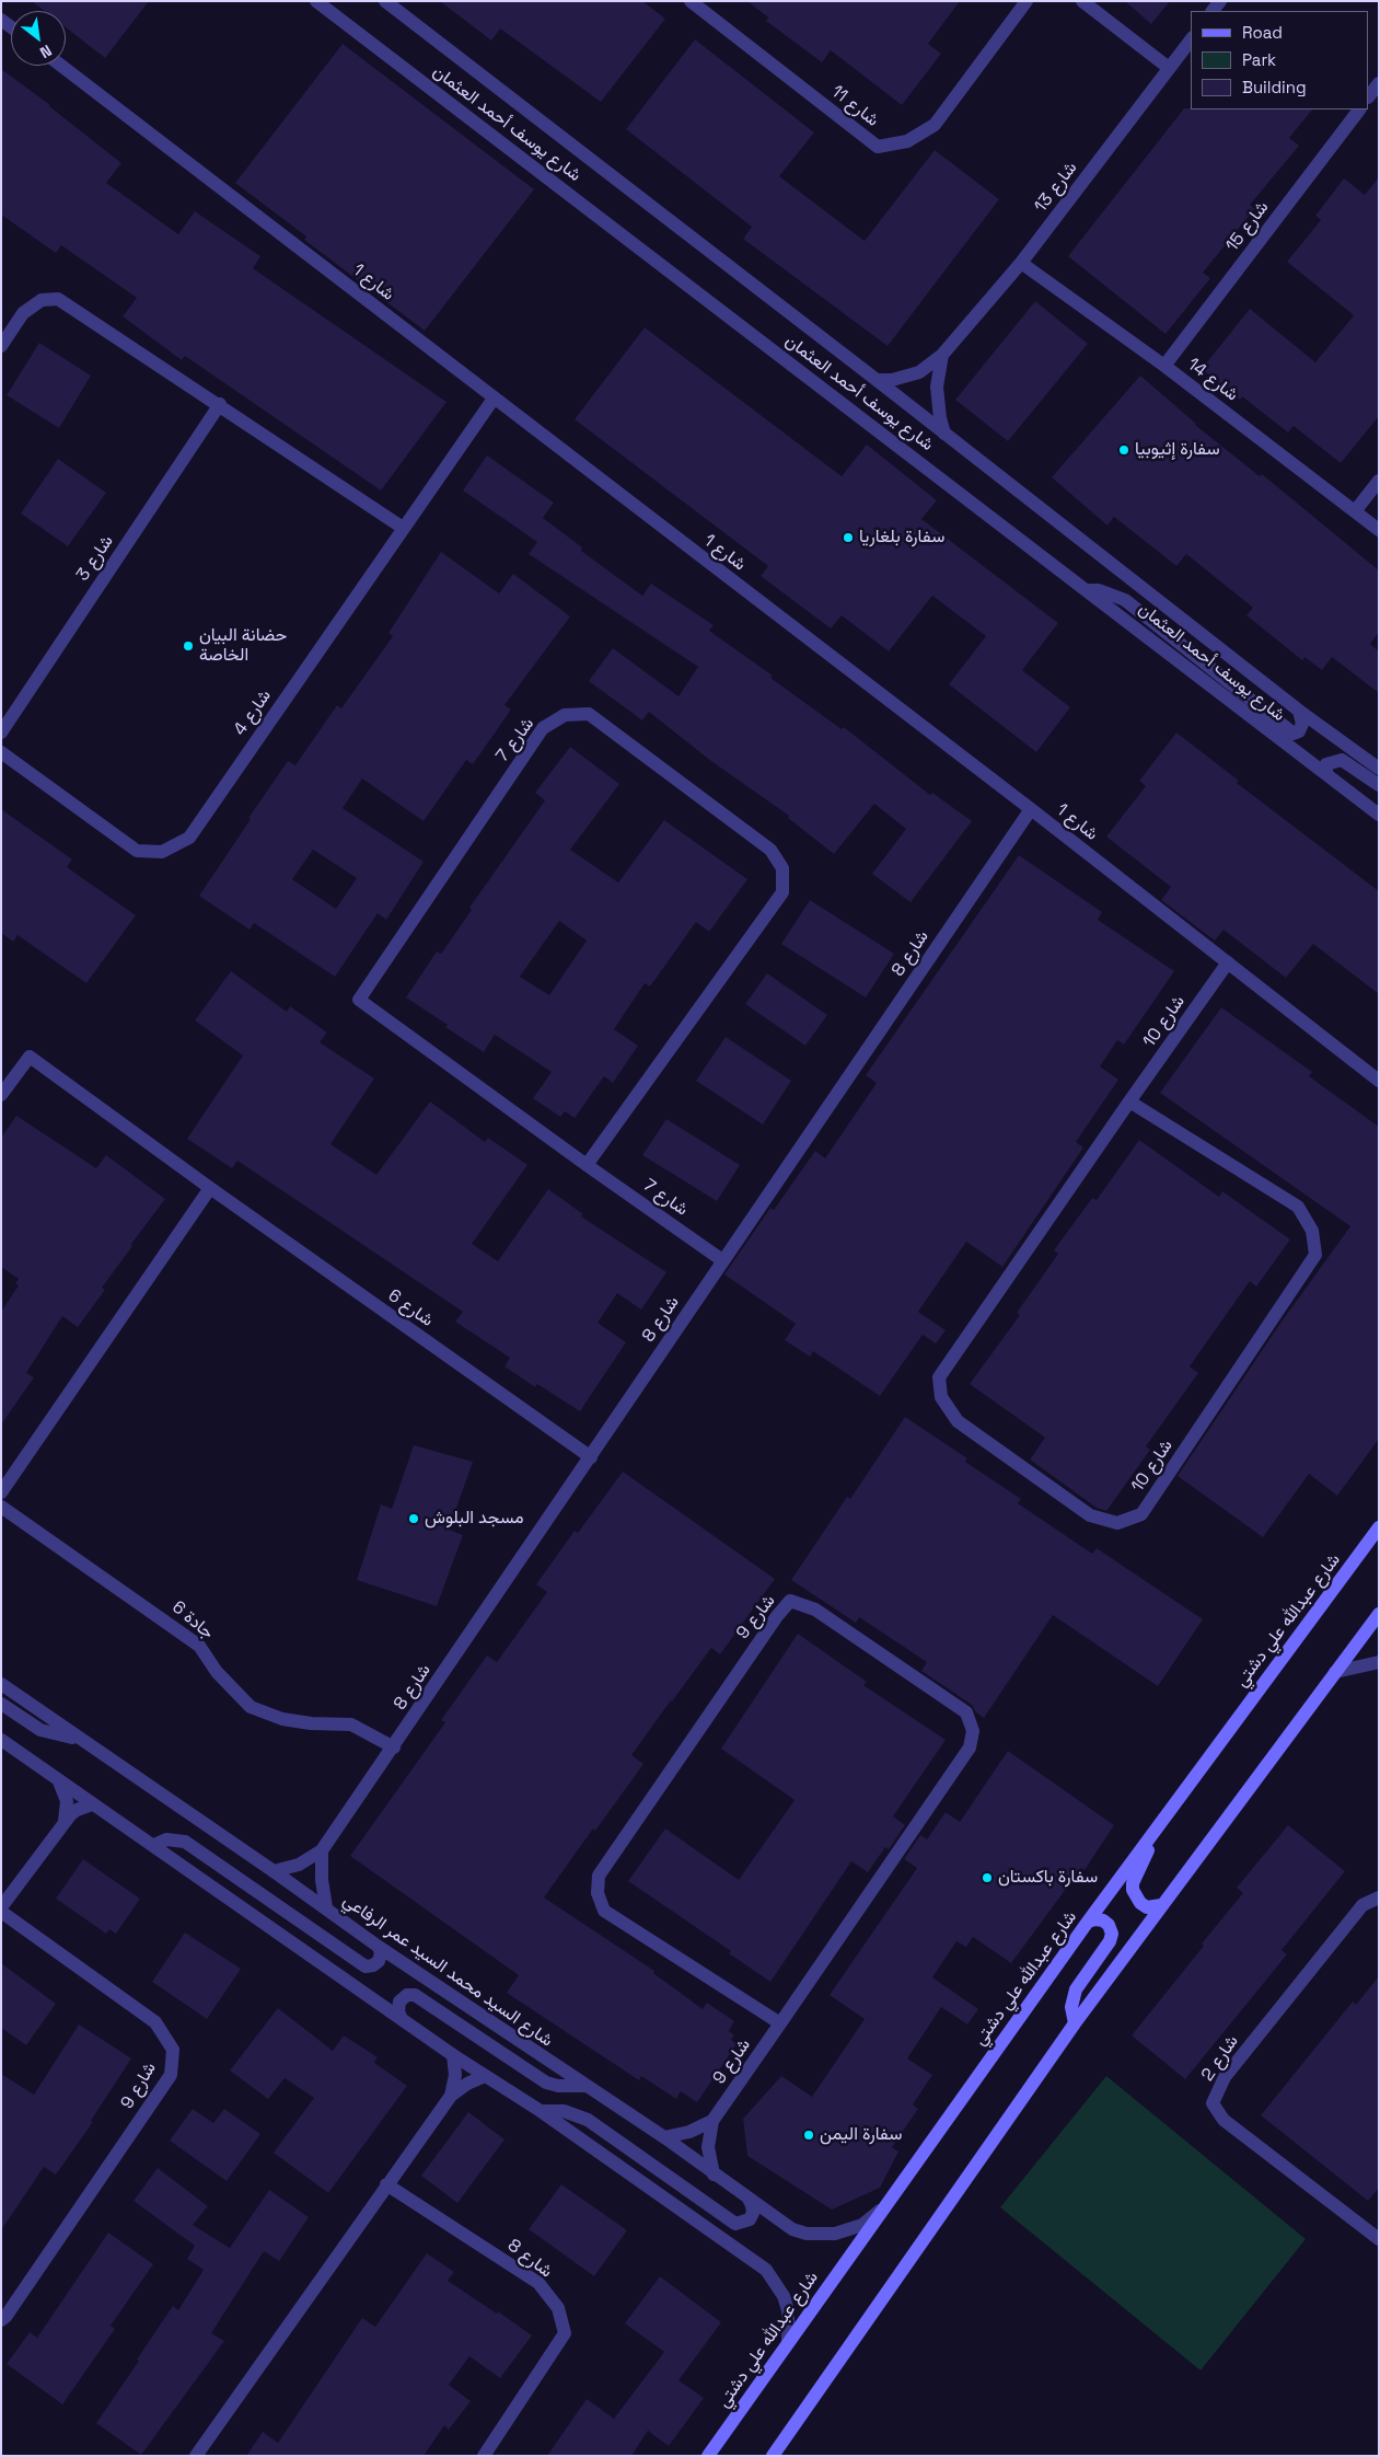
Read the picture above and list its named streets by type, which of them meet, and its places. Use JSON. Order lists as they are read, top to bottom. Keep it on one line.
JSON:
{"streets":{"main road":["شارع عبدالله علي دشتي"],"street":["شارع 11","شارع يوسف أحمد العثمان","شارع 13","شارع 15","شارع 1","شارع 14","شارع 3","شارع 4","شارع 7","شارع 8","شارع 10","شارع 6","شارع 9","جادة 6","شارع السيد محمد السيد عمر الرفاعي","شارع 2"]},"crossings":[["شارع يوسف أحمد العثمان","شارع 13"],["شارع 13","شارع 14"],["شارع 15","شارع 14"],["شارع 1","شارع 4"],["شارع 1","شارع 8"],["شارع 1","شارع 10"],["شارع 7","شارع 8"],["شارع 8","شارع 6"],["شارع 8","جادة 6"],["شارع 8","شارع السيد محمد السيد عمر الرفاعي"],["شارع 9","شارع السيد محمد السيد عمر الرفاعي"],["شارع عبدالله علي دشتي","شارع السيد محمد السيد عمر الرفاعي"]],"places":["سفارة إثيوبيا","سفارة بلغاريا","حضانة البيان الخاصة","مسجد البلوش","سفارة باكستان","سفارة اليمن"],"legend":["Road","Park","Building"],"north":"bottom right"}
